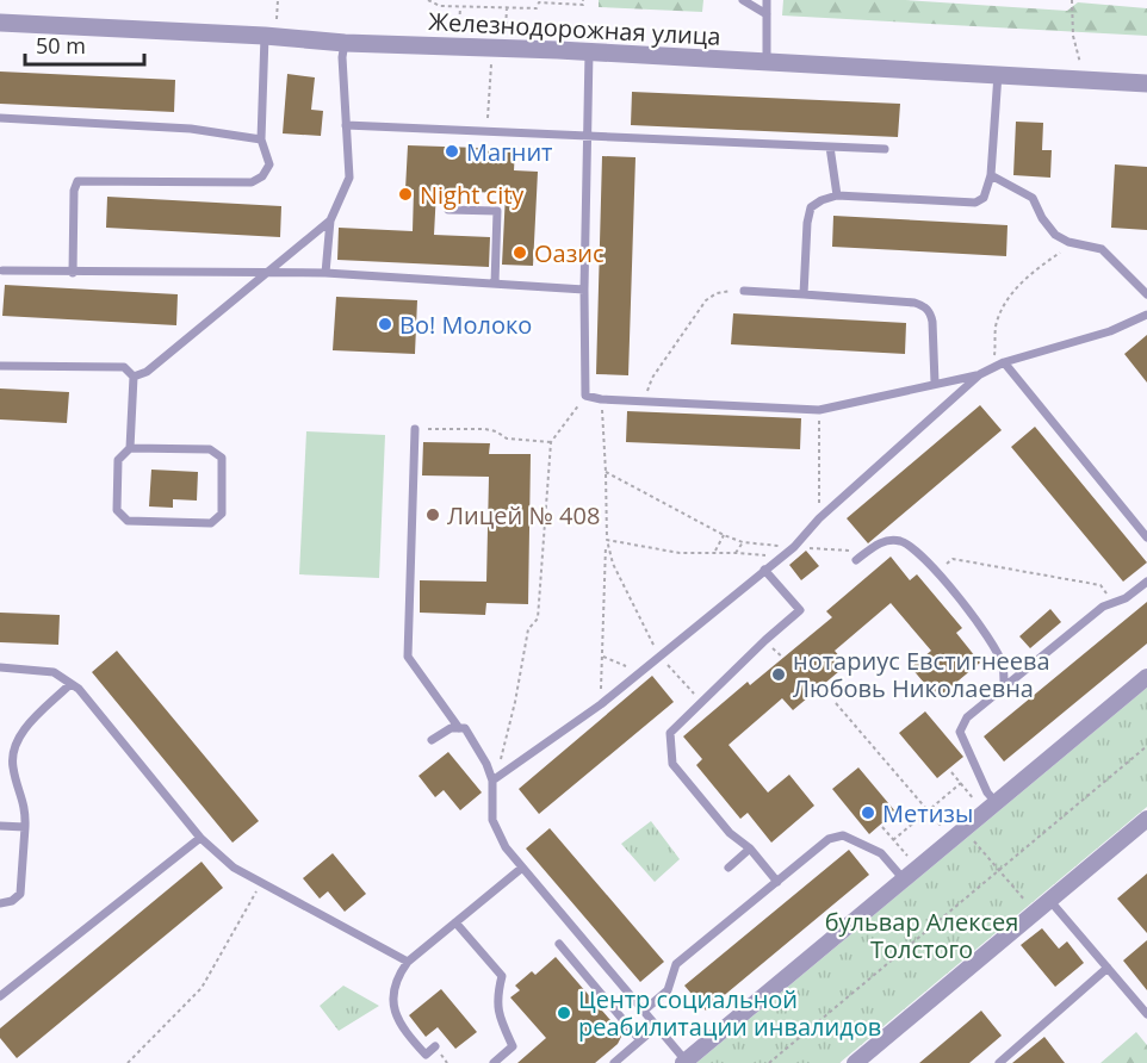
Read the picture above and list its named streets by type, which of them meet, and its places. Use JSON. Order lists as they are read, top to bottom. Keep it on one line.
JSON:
{"streets":{"street":["Железнодорожная улица"]},"parks":["бульвар Алексея Толстого"],"places":["Магнит","Night city","Оазис","Во! Молоко","Лицей № 408","нотариус Евстигнеева Любовь Николаевна","Метизы","Центр социальной реабилитации инвалидов"],"scale_bar":"50 m"}
